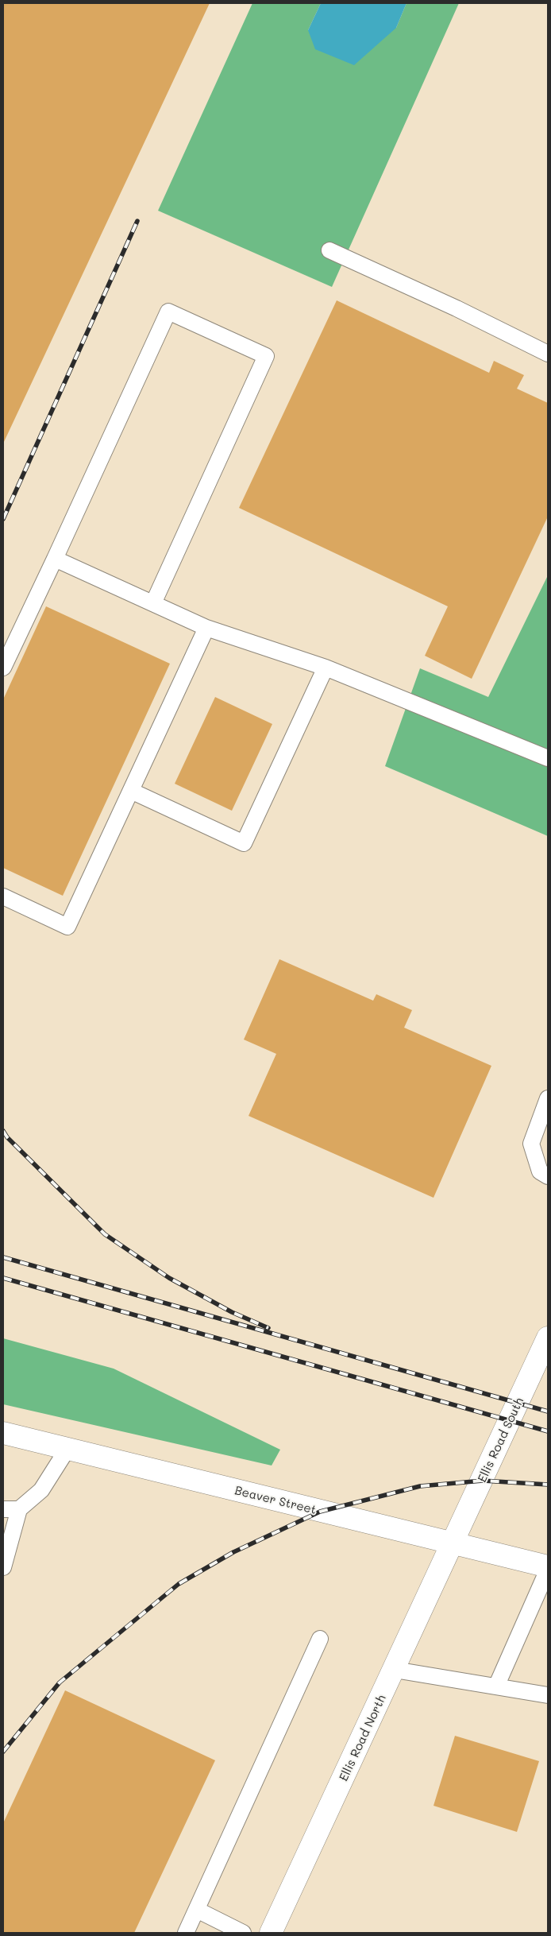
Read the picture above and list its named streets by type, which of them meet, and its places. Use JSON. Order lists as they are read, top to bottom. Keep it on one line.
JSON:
{"streets":{"street":["Ellis Road South","Beaver Street","Ellis Road North"]},"crossings":[["Ellis Road South","Beaver Street"],["Ellis Road South","Ellis Road North"],["Beaver Street","Ellis Road North"]]}
